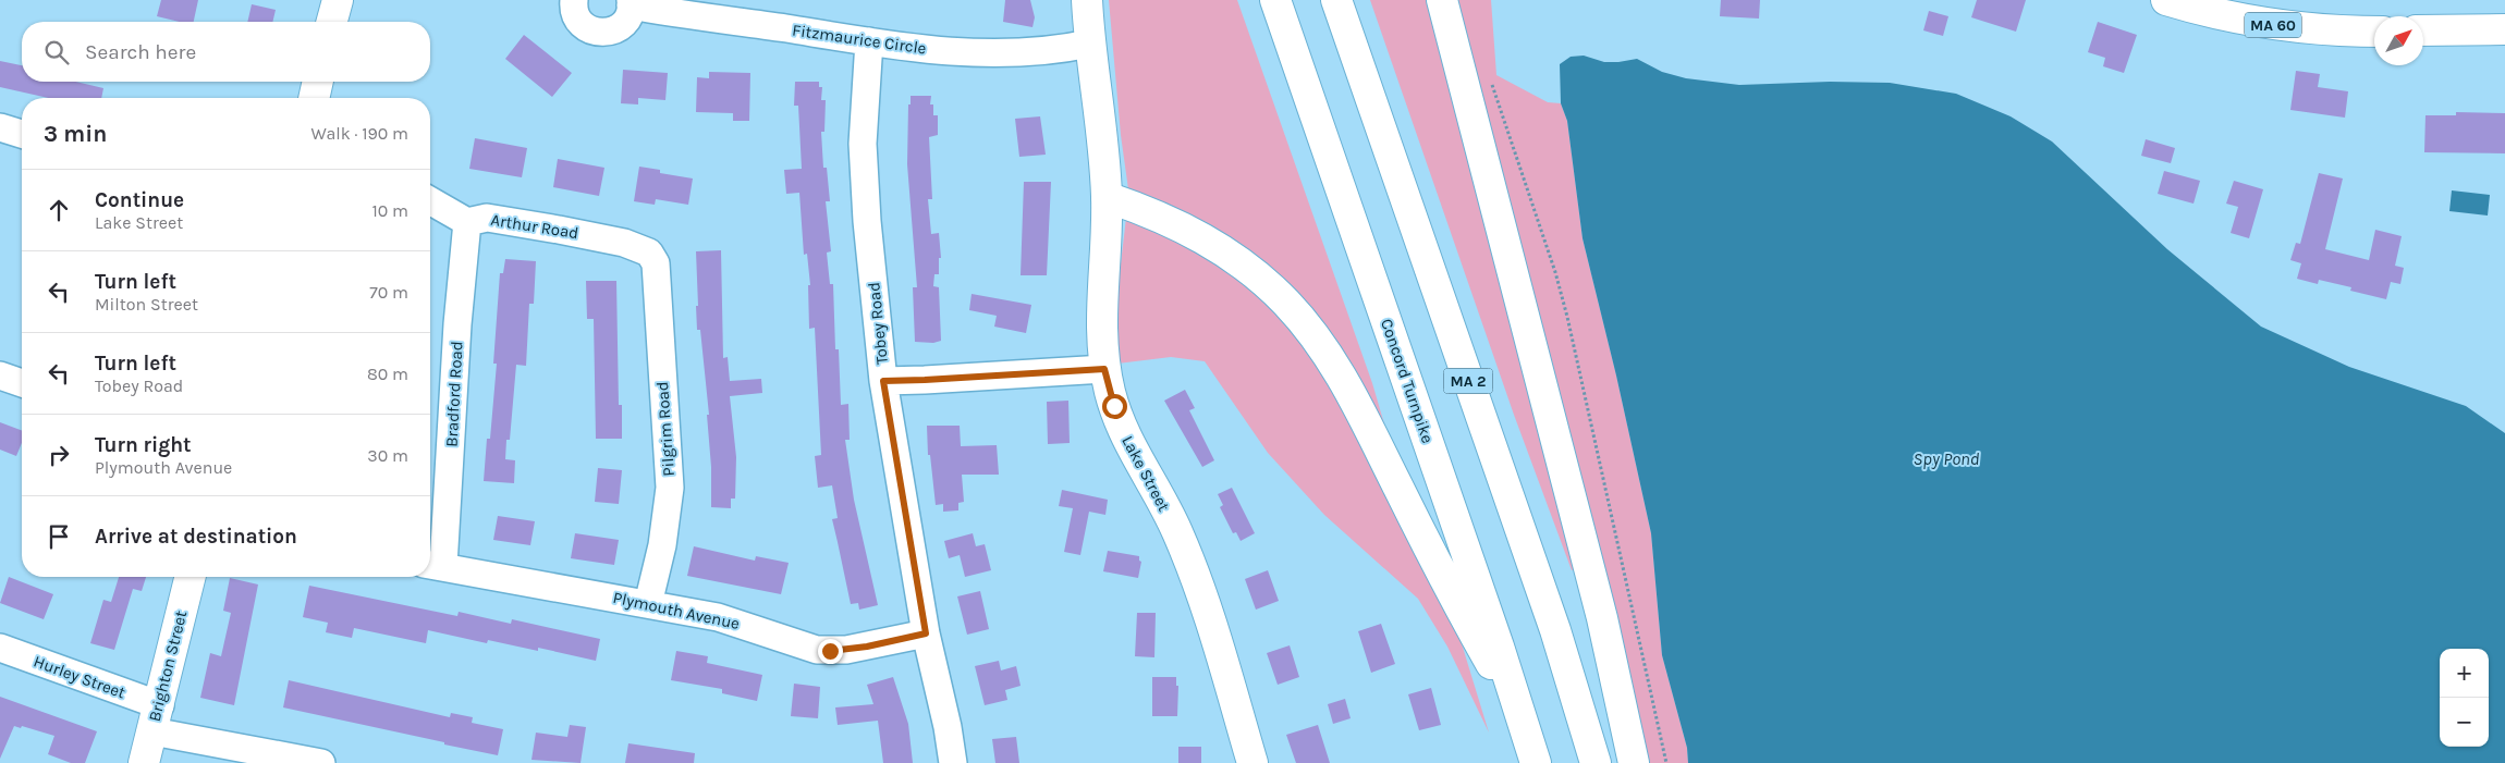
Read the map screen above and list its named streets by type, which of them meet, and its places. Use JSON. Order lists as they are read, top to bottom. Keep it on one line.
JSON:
{"streets":{"main road":["MA 60","Concord Turnpike","MA 2","Lake Street","Brighton Street"],"street":["Fitzmaurice Circle","Arthur Road","Tobey Road","Bradford Road","Pilgrim Road","Plymouth Avenue","Hurley Street"]},"crossings":[["Fitzmaurice Circle","Tobey Road"],["Fitzmaurice Circle","Lake Street"],["Arthur Road","Bradford Road"],["Arthur Road","Pilgrim Road"],["Tobey Road","Plymouth Avenue"],["Bradford Road","Plymouth Avenue"],["Pilgrim Road","Plymouth Avenue"],["Brighton Street","Hurley Street"]],"water":["Spy Pond"],"north":"top right","page":{"search":"Search here","heading":["3 min","Walk · 190 m"],"list":[["Continue","Lake Street","10 m"],["Turn left","Milton Street","70 m"],["Turn left","Tobey Road","80 m"],["Turn right","Plymouth Avenue","30 m"],"Arrive at destination"],"map_buttons":["+","−"]}}
